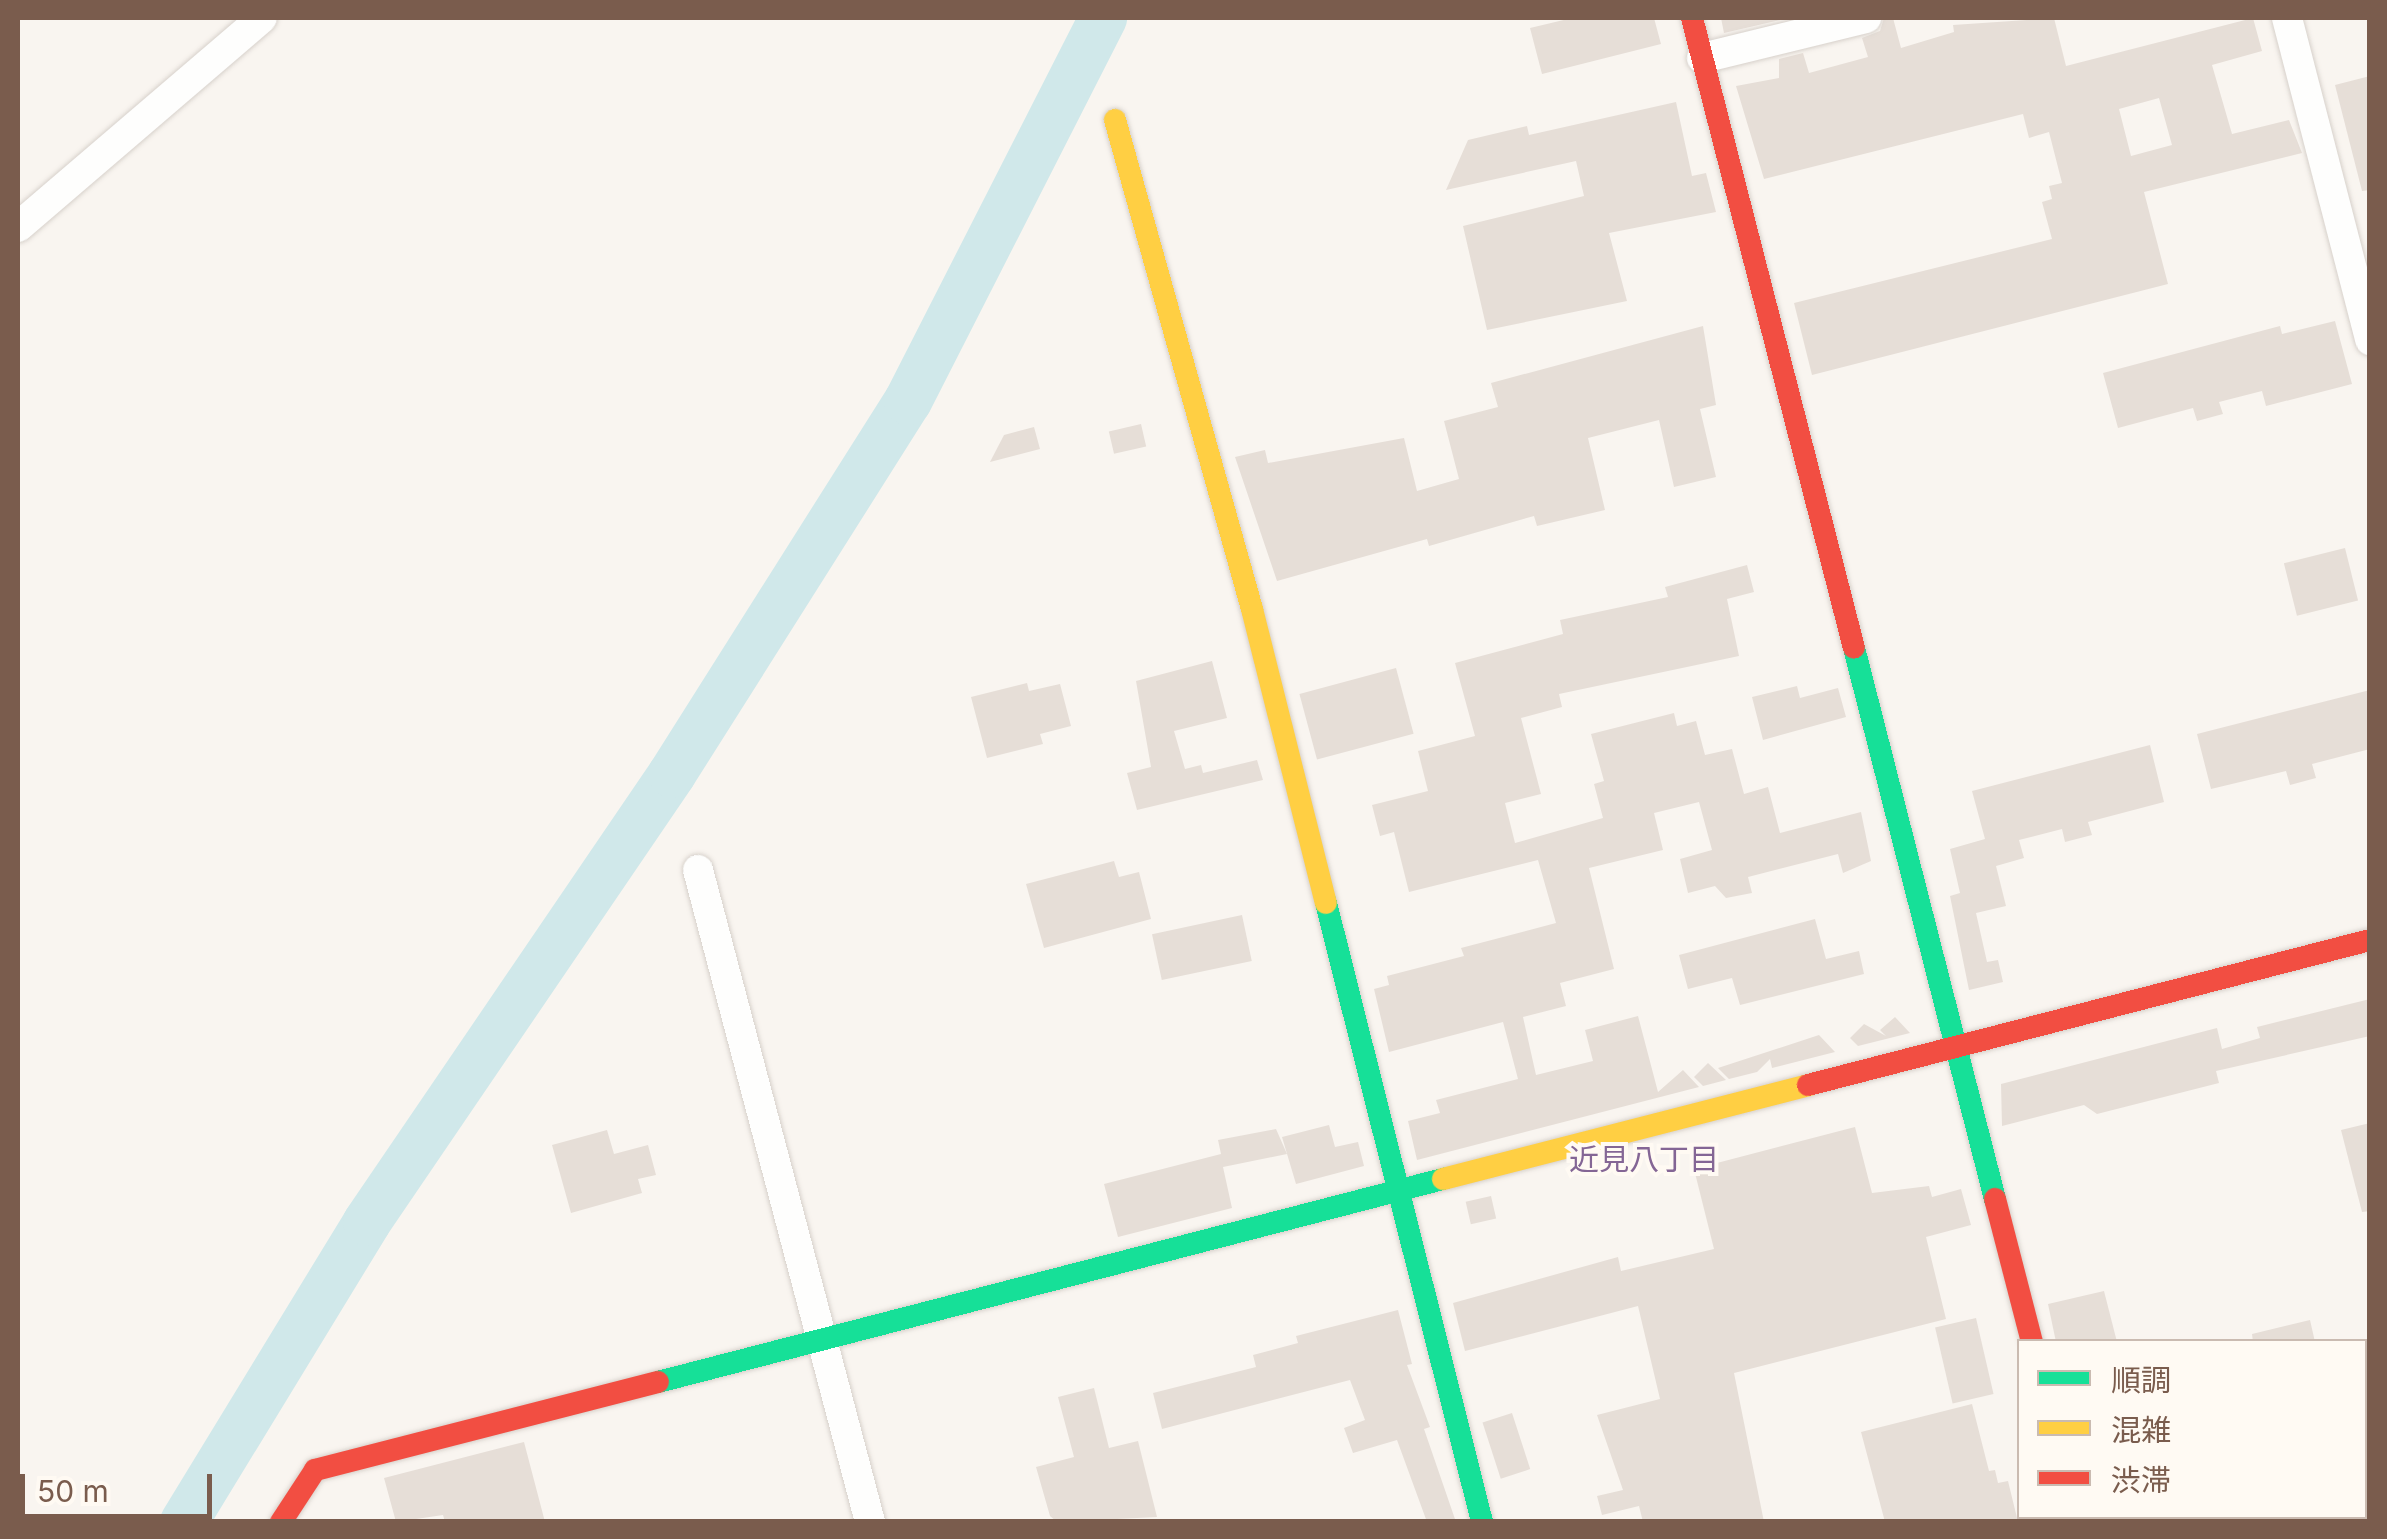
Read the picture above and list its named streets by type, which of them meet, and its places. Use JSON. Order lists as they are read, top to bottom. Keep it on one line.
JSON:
{"districts":["近見八丁目"],"legend":["順調","混雑","渋滞"],"scale_bar":"50 m"}
